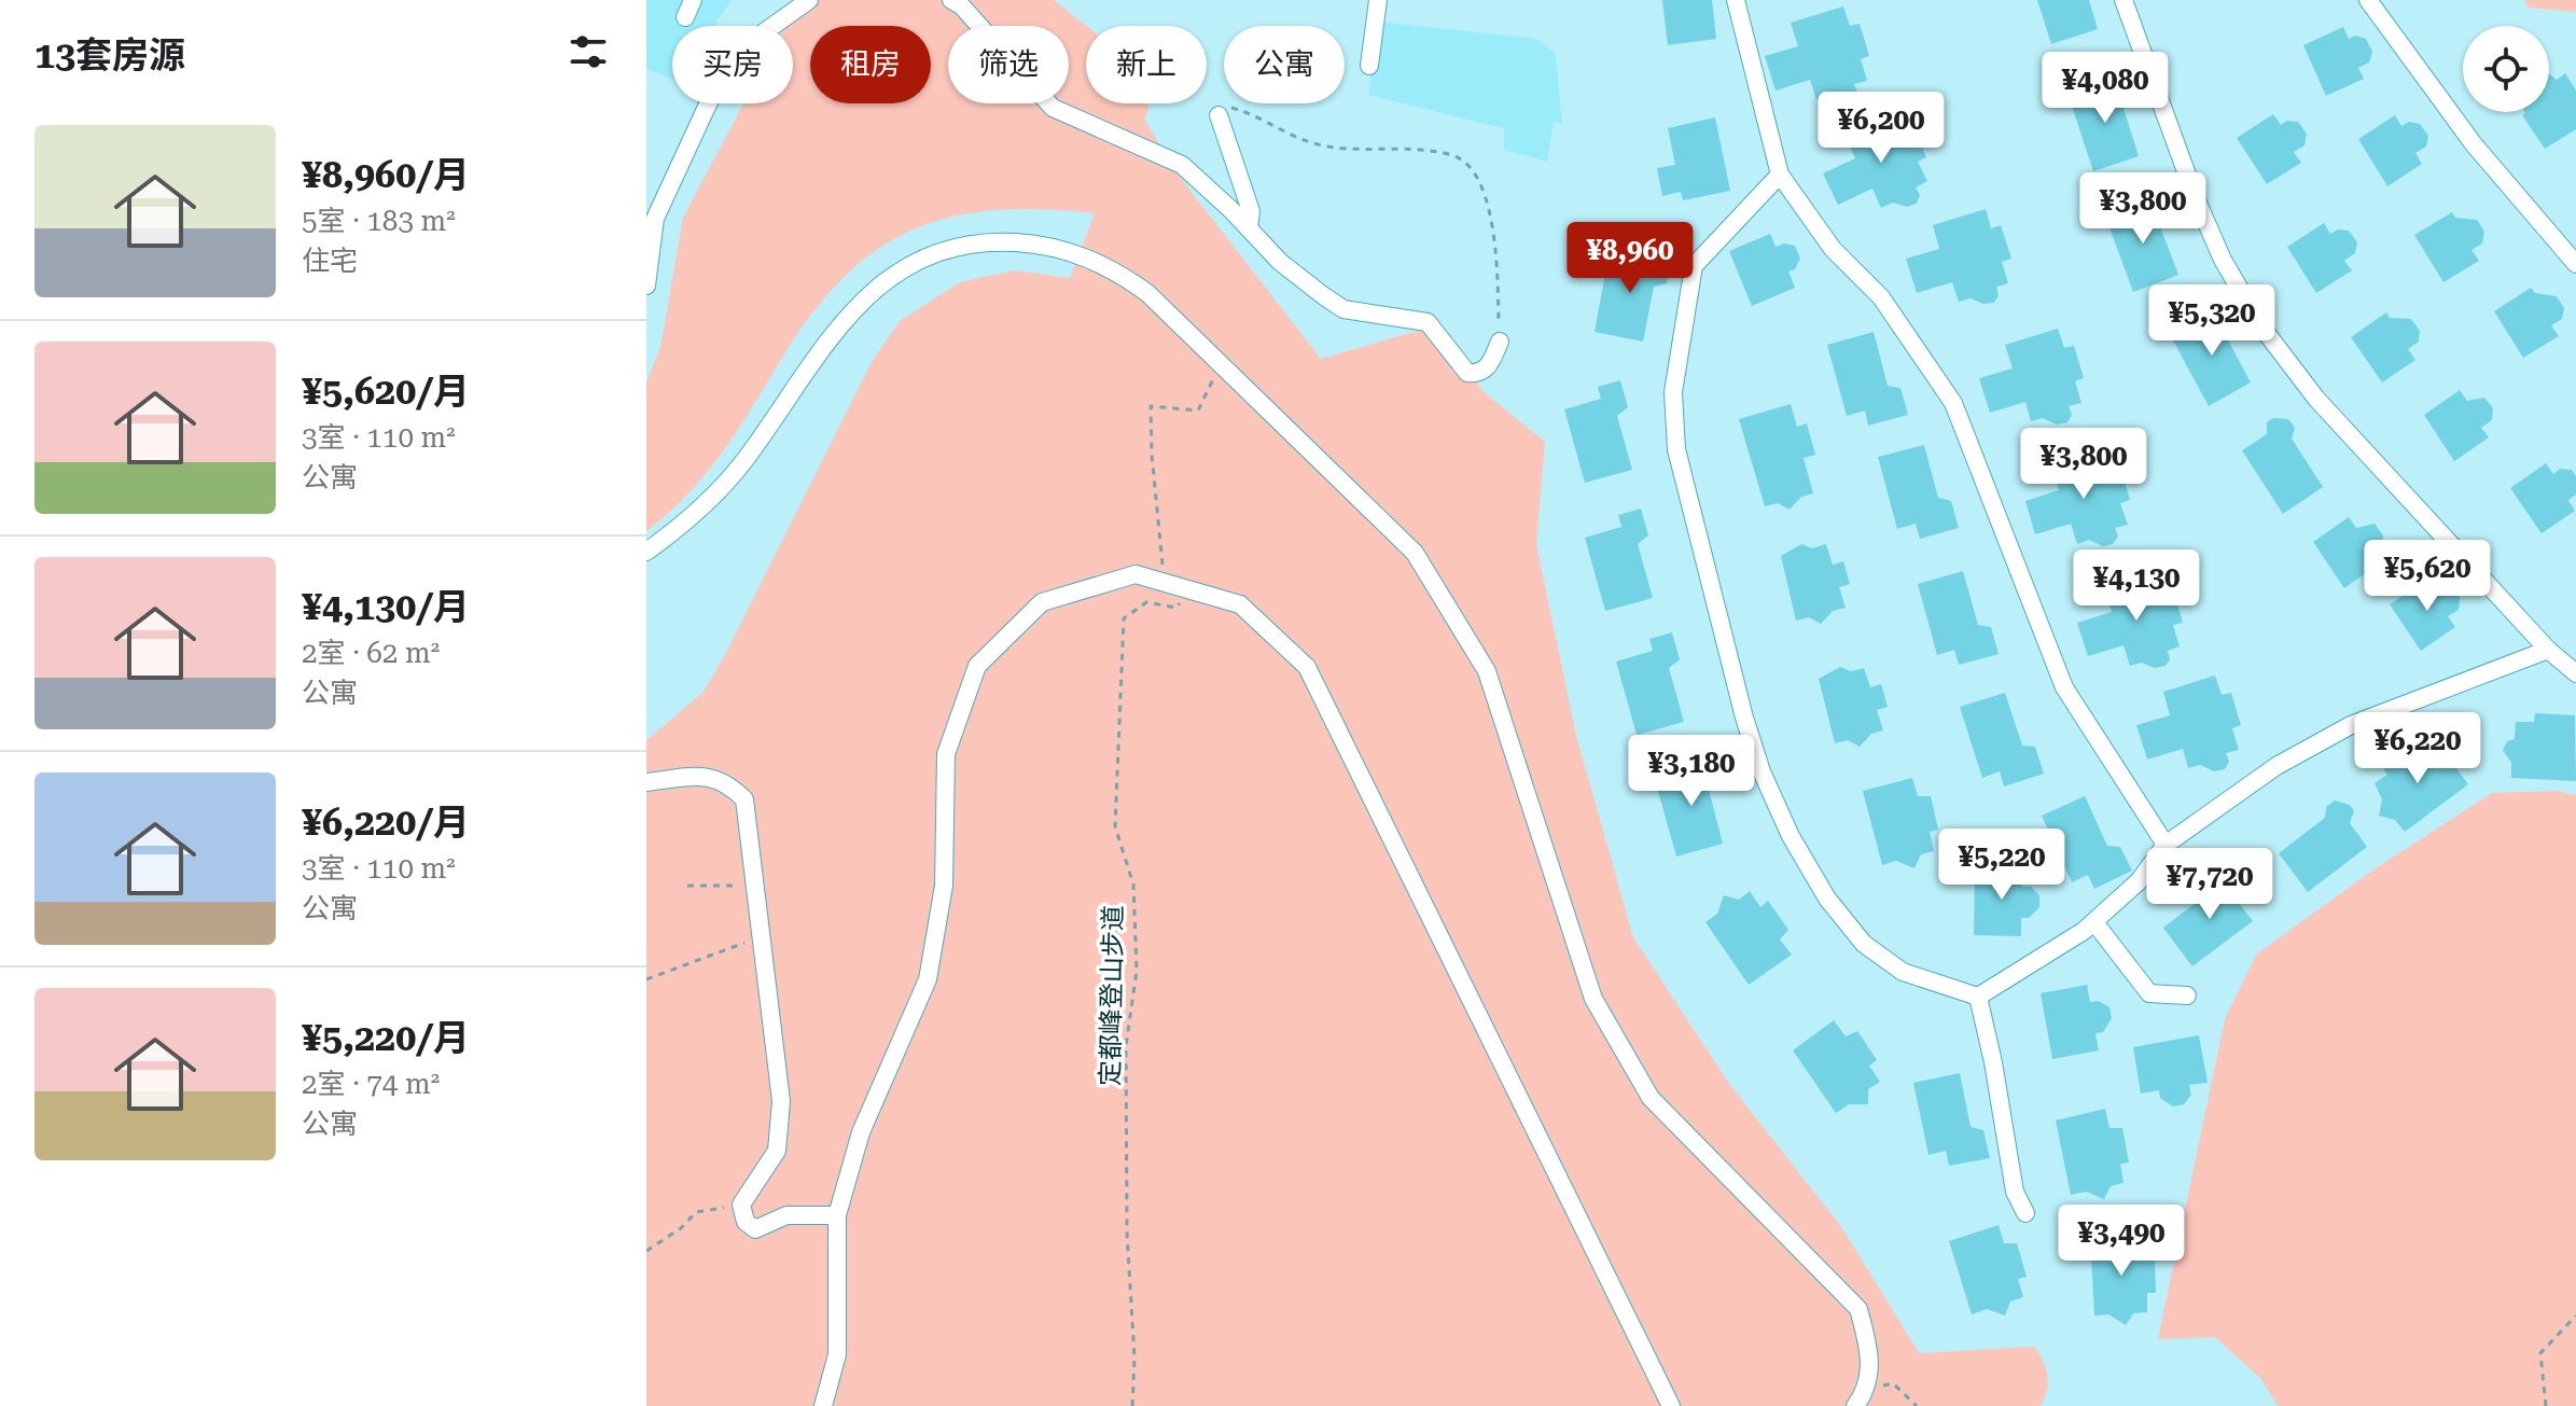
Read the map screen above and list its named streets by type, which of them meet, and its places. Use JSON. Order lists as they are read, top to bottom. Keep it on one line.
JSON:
{"streets":{"path":["定都峰登山步道"]},"page":{"heading":"13套房源","chip":["买房","租房","筛选","新上","公寓"],"price":["¥4,080","¥6,200","¥3,800","¥8,960","¥5,320","¥3,800","¥5,620","¥4,130","¥6,220","¥3,180","¥5,220","¥7,720","¥3,490"],"list":[{"name":"¥8,960/月","note":"5室 · 183 m² · 住宅"},{"name":"¥5,620/月","note":"3室 · 110 m² · 公寓"},{"name":"¥4,130/月","note":"2室 · 62 m² · 公寓"},{"name":"¥6,220/月","note":"3室 · 110 m² · 公寓"},{"name":"¥5,220/月","note":"2室 · 74 m² · 公寓"}]}}
